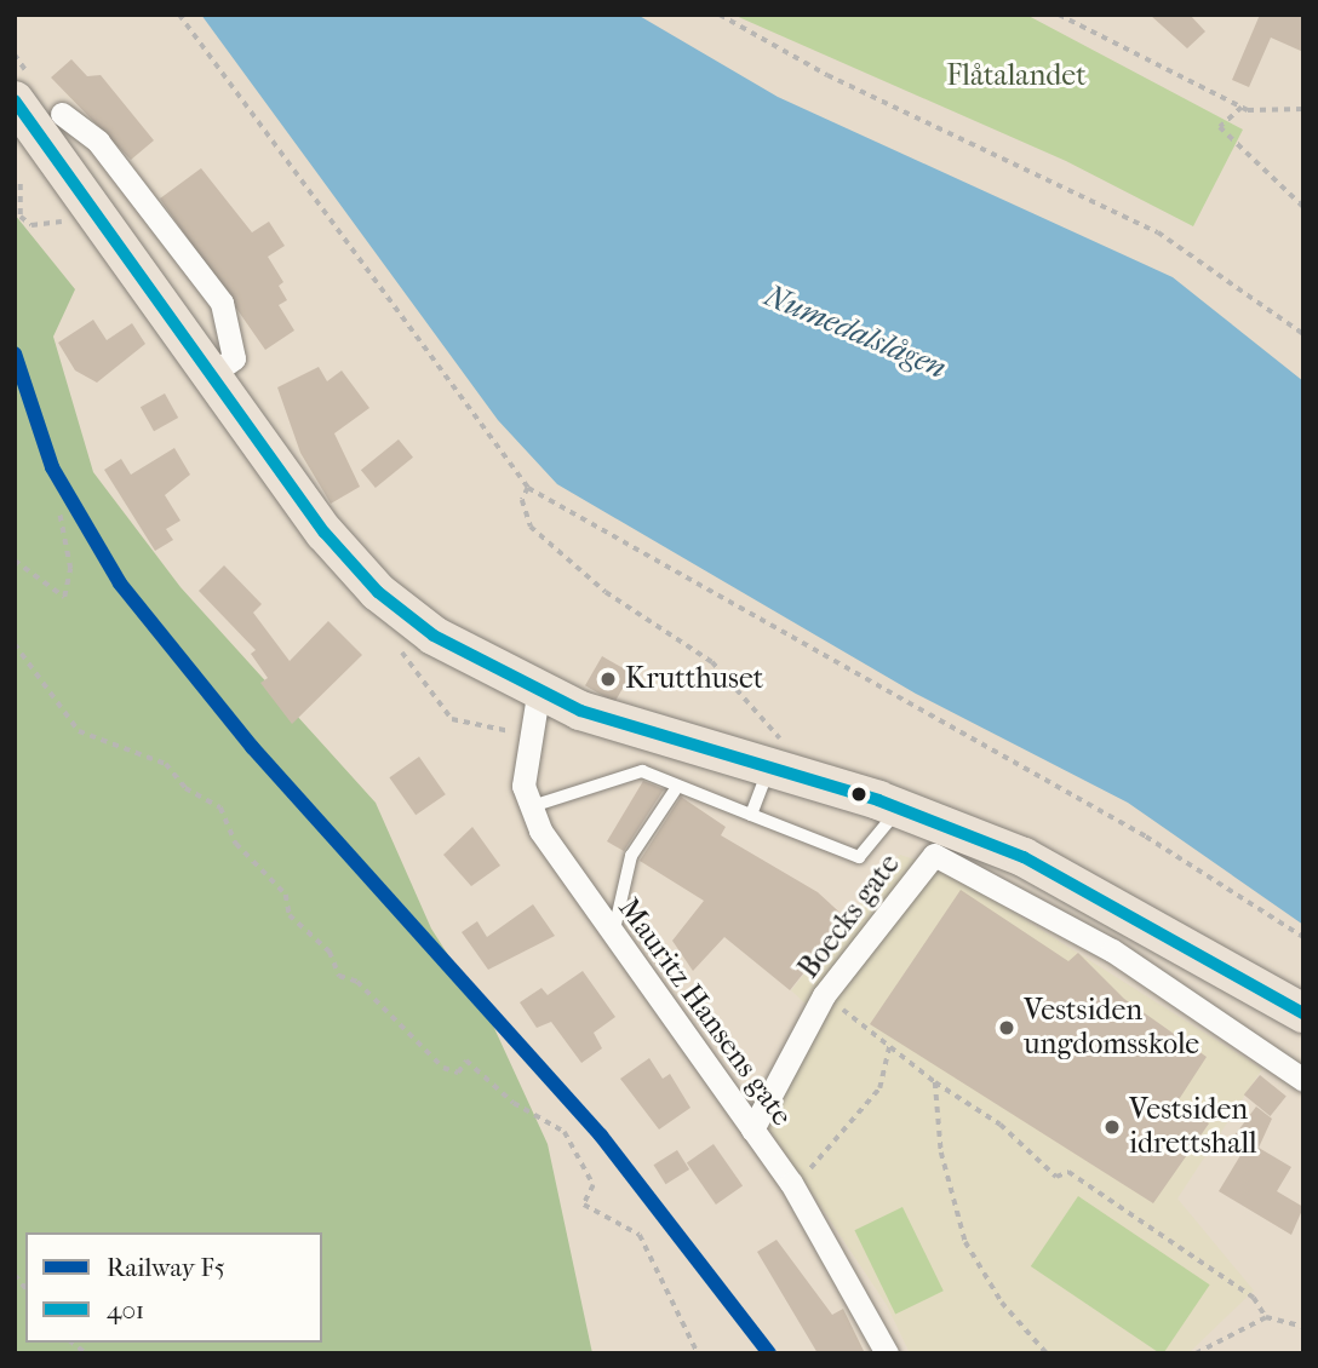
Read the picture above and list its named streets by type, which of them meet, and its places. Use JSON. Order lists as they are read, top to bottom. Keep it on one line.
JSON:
{"streets":{"street":["Boecks gate","Mauritz Hansens gate"]},"crossings":[["Boecks gate","Mauritz Hansens gate"]],"water":["Numedalslågen"],"parks":["Flåtalandet"],"places":["Krutthuset","Vestsiden ungdomsskole","Vestsiden idrettshall"],"lines":["transit line 401","rail line F5"],"legend":["Railway F5","401"]}
